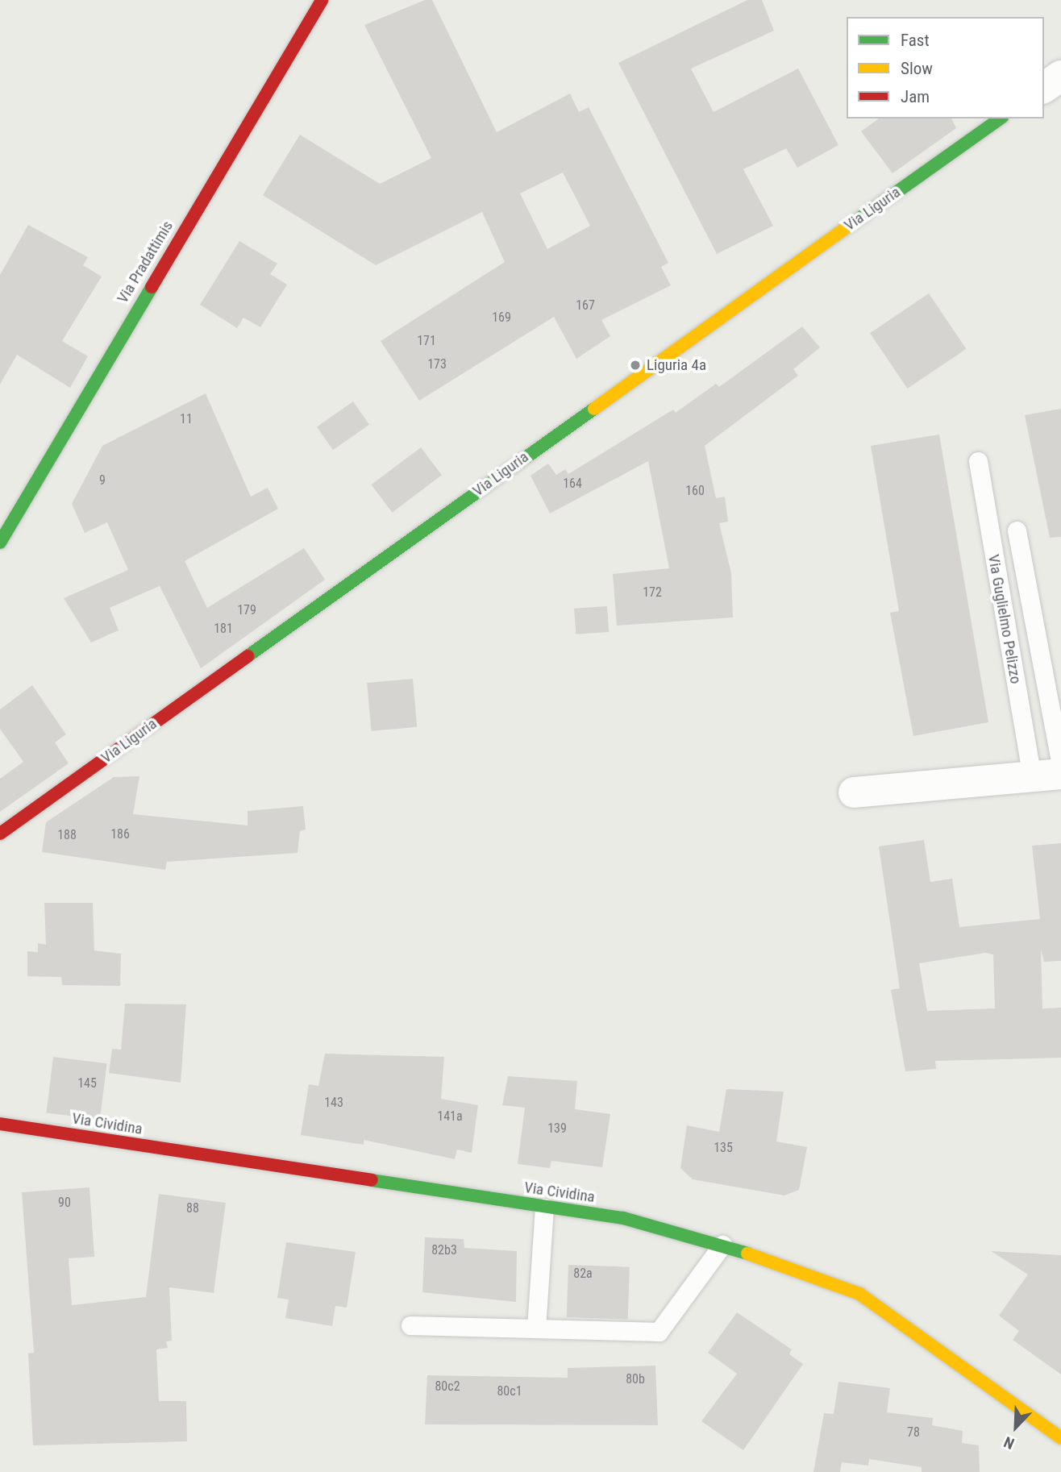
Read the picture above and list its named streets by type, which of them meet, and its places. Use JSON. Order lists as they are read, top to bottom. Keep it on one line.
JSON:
{"streets":{"street":["Via Liguria","Via Pradattimis","Via Guglielmo Pelizzo","Via Cividina"]},"places":["Liguria 4a"],"house_numbers":["167","169","171","173","11","9","164","160","172","179","181","186","188","145","143","141a","139","135","90","88","82b3","82a","80b","80c2","80c1","78"],"legend":["Fast","Slow","Jam"],"north":"bottom left"}
